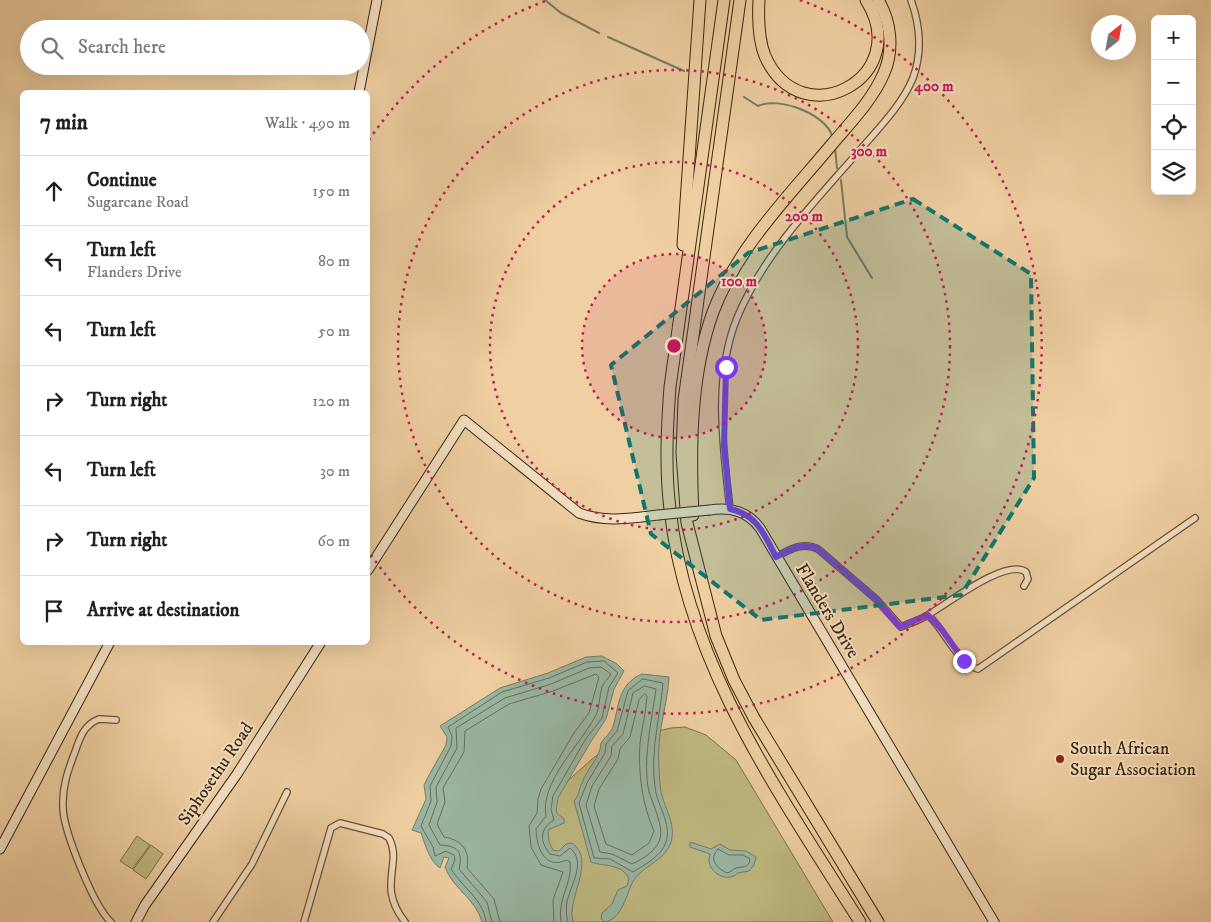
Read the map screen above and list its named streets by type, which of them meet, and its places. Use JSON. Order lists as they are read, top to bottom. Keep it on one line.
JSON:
{"streets":{"street":["Flanders Drive","Siphosethu Road"]},"places":["South African Sugar Association"],"north":"top right","page":{"map_buttons":["+","−"],"search":"Search here","heading":["7 min","Walk · 490 m"],"list":[["Continue","Sugarcane Road","150 m"],["Turn left","Flanders Drive","80 m"],["Turn left","50 m"],["Turn right","120 m"],["Turn left","30 m"],["Turn right","60 m"],"Arrive at destination"]},"rings":["400 m","300 m","200 m","100 m"]}
